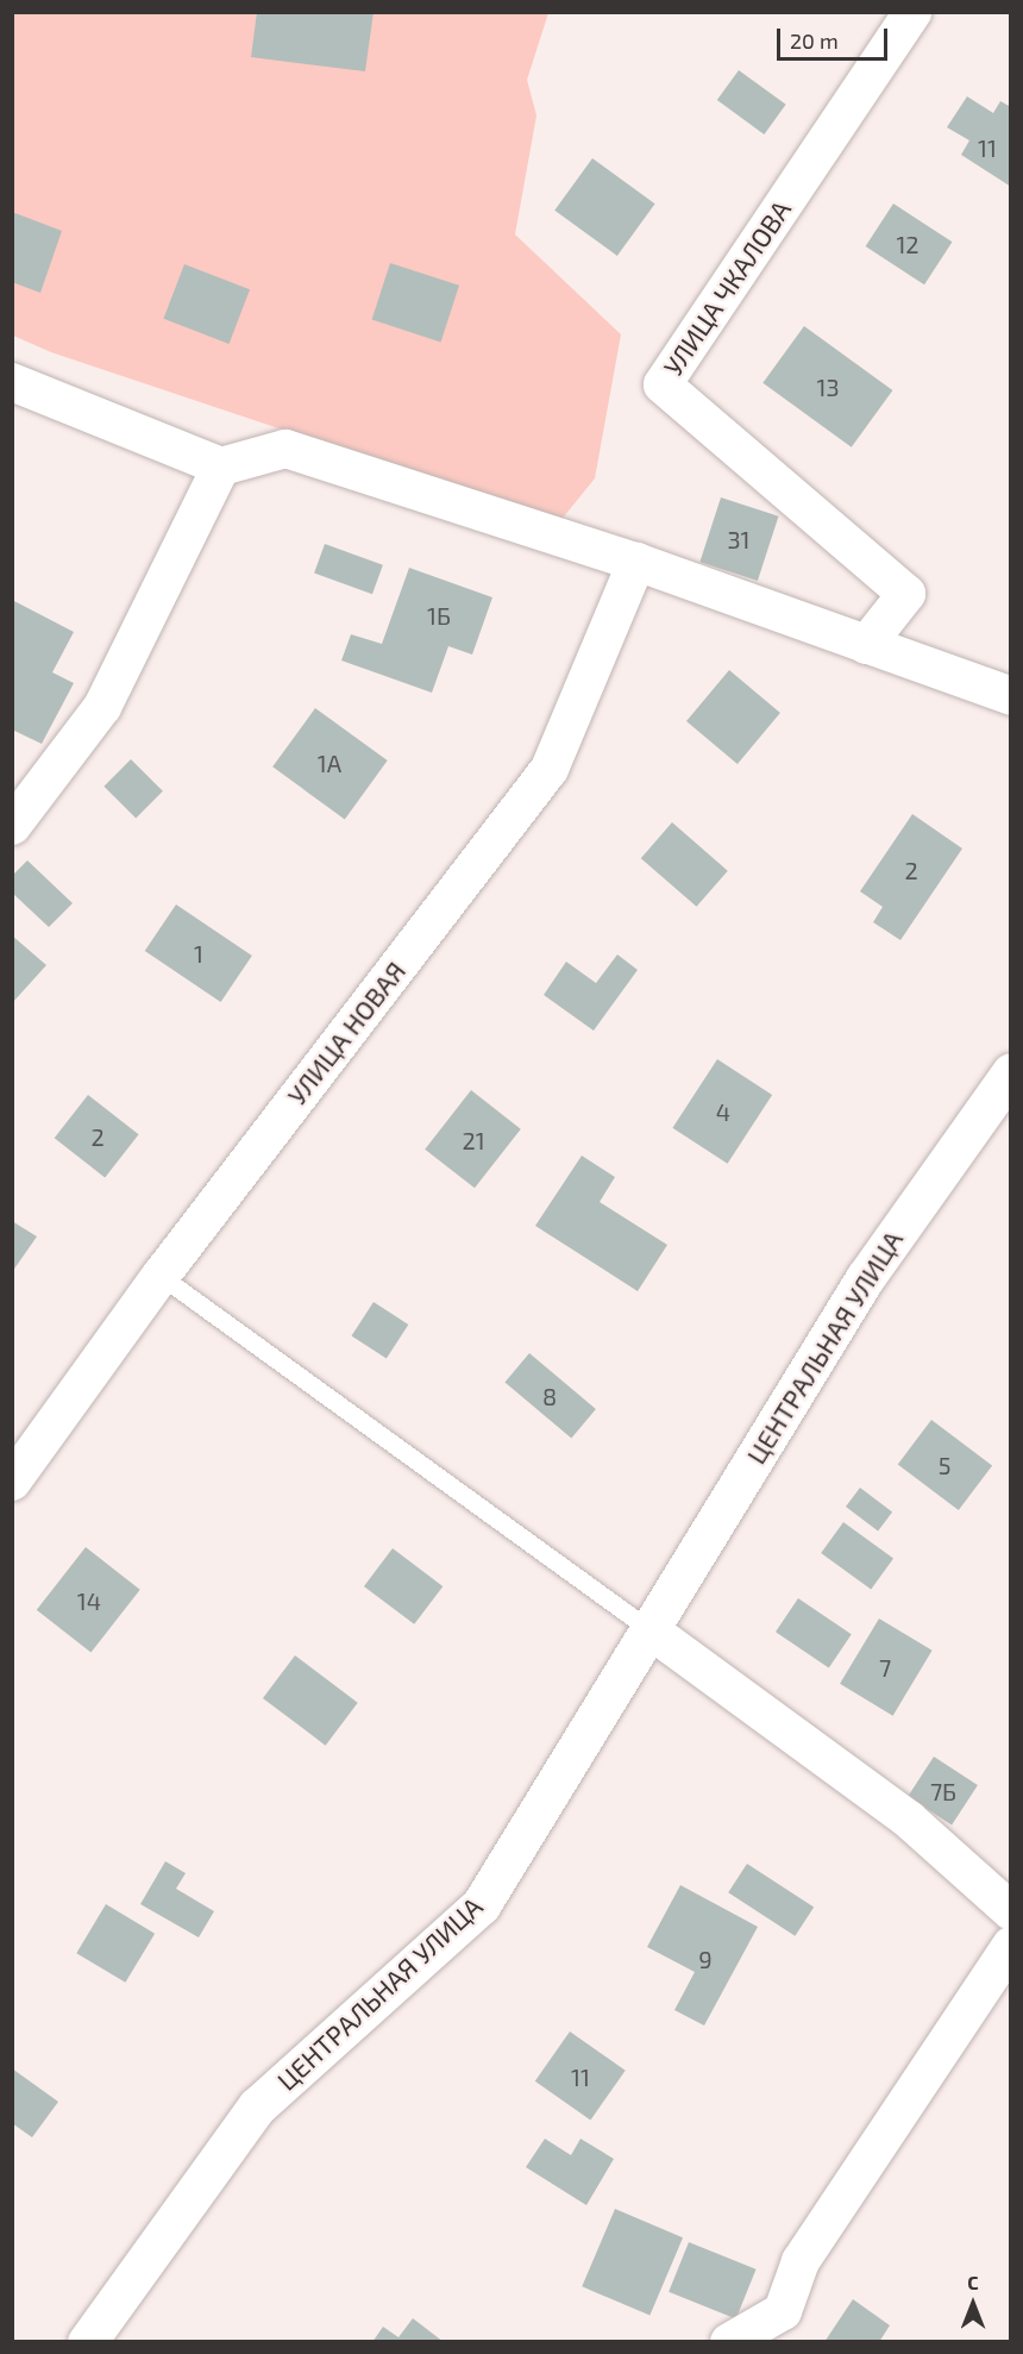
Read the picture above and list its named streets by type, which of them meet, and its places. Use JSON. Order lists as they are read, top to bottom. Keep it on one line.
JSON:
{"streets":{"street":["УЛИЦА ЧКАЛОВА","УЛИЦА НОВАЯ","ЦЕНТРАЛЬНАЯ УЛИЦА"]},"house_numbers":["11","12","13","31","1Б","1А","2","1","4","2","21","8","5","14","7","7Б","9","11"],"scale_bar":"20 m","north":"top"}
